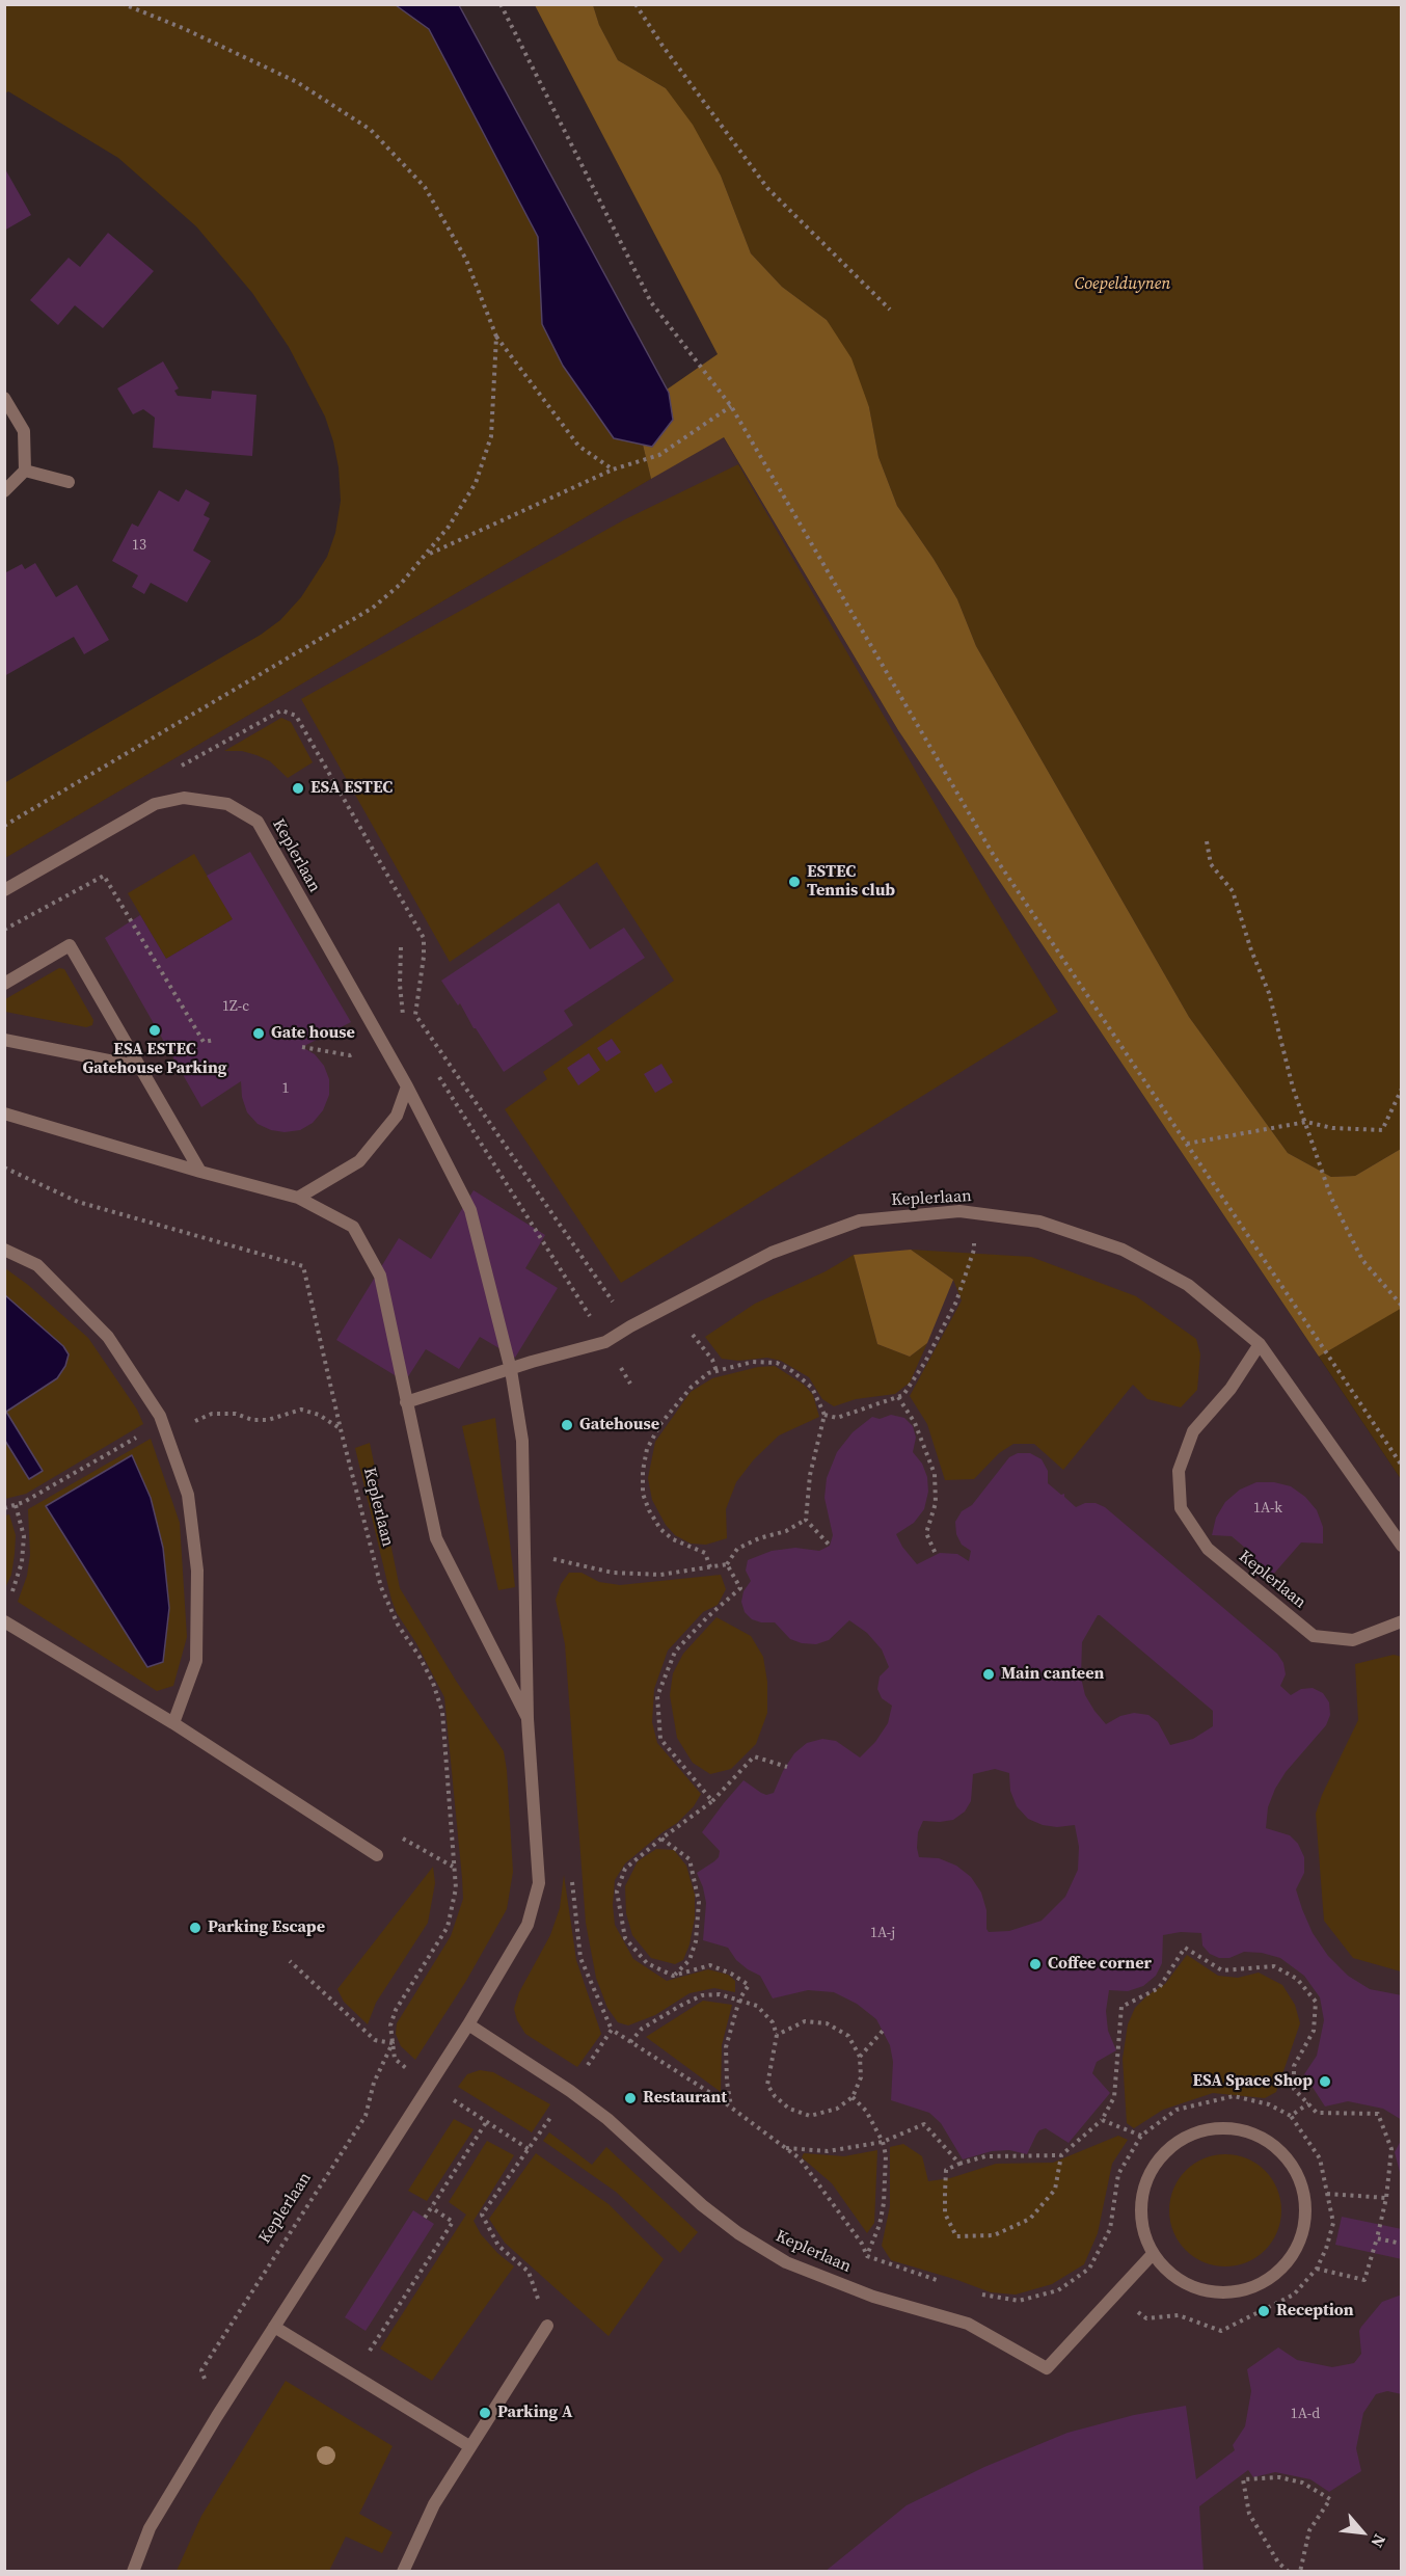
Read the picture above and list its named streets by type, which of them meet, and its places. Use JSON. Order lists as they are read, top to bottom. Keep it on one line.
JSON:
{"streets":{"street":["Keplerlaan"]},"parks":["Coepelduynen"],"places":["ESA ESTEC","ESTEC Tennis club","ESA ESTEC Gatehouse Parking","Gate house","Gatehouse","Main canteen","Parking Escape","Coffee corner","ESA Space Shop","Restaurant","Reception","Parking A"],"house_numbers":["13","1Z-c","1","1A-k","1A-j","1A-d"],"north":"bottom right"}
